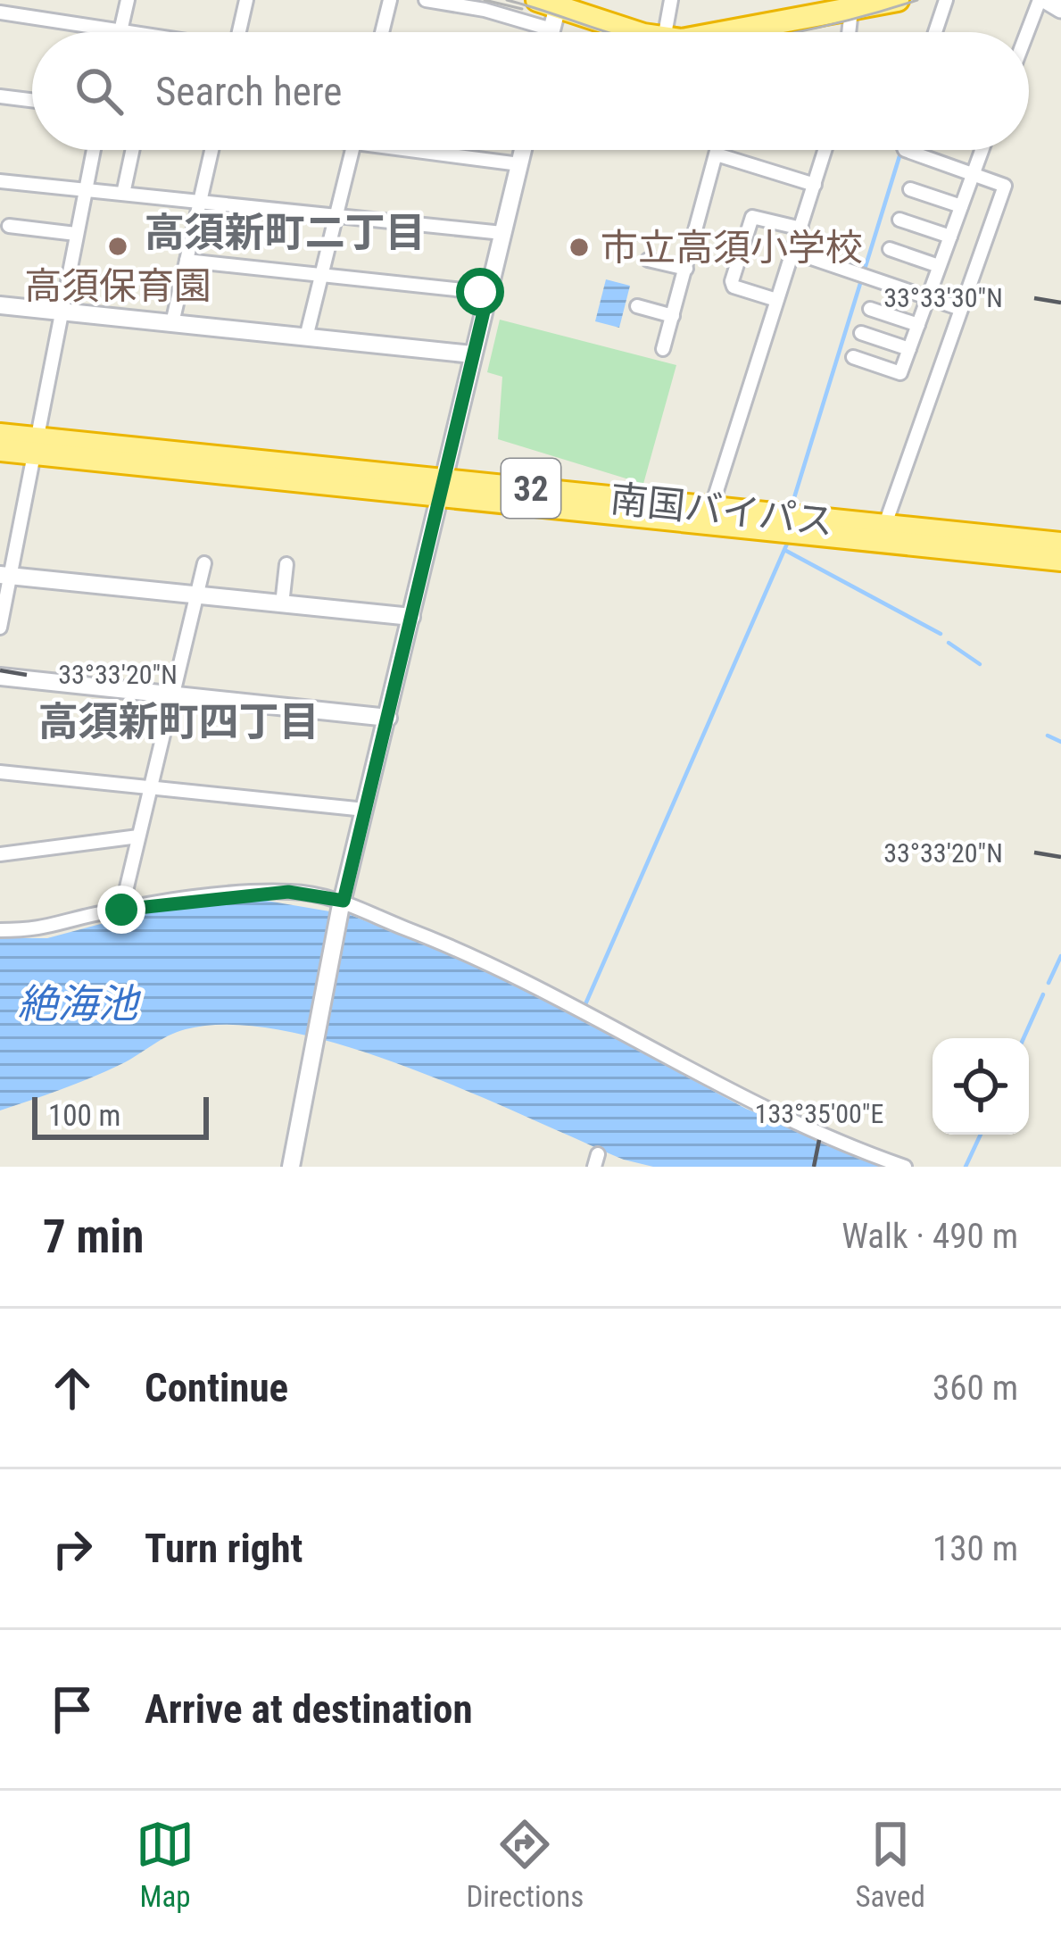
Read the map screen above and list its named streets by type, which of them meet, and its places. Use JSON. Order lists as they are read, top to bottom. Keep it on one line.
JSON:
{"streets":{"highway":["32","南国バイパス"]},"districts":["高須新町二丁目","高須新町四丁目"],"water":["絶海池"],"places":["高須保育園","市立高須小学校"],"scale_bar":"100 m","page":{"search":"Search here","scale":"100 m","heading":["7 min","Walk · 490 m"],"list":[["Continue","360 m"],["Turn right","130 m"],"Arrive at destination"],"nav":["Map","Directions","Saved"]},"coordinates":["33°33'30\"N","33°33'20\"N","133°35'00\"E"]}
